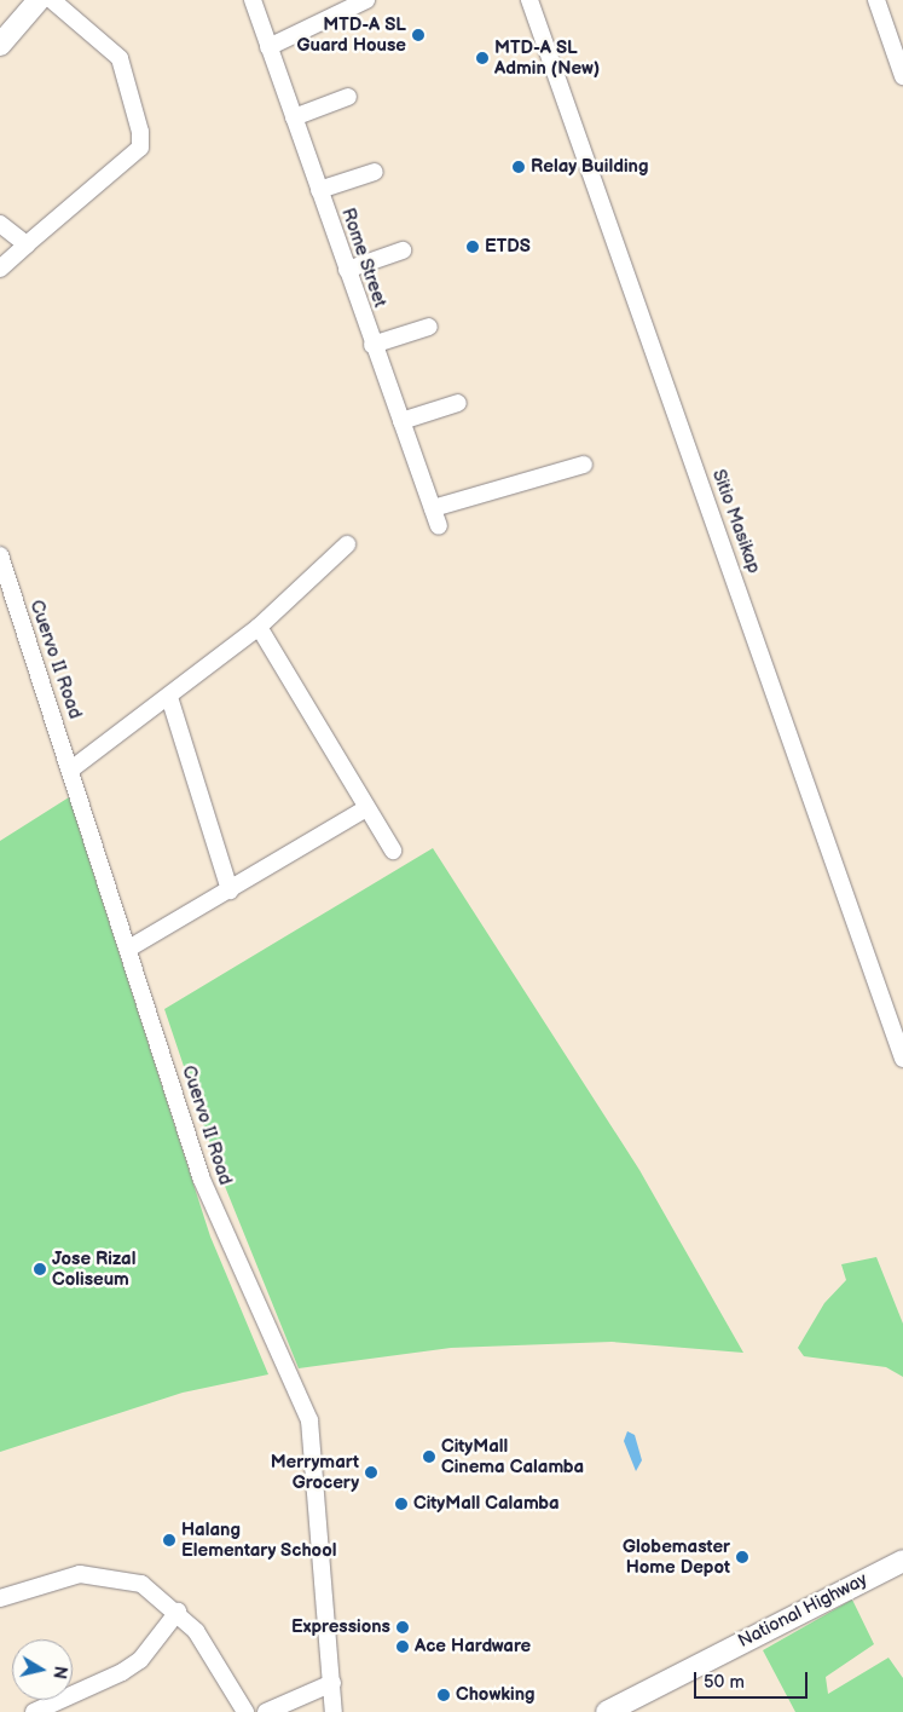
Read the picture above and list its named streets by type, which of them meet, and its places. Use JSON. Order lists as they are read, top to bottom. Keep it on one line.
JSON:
{"streets":{"main road":["National Highway"],"street":["Rome Street","Sitio Masikap","Cuervo II Road"]},"places":["MTD-A SL Guard House","MTD-A SL Admin (New)","Relay Building","ETDS","Jose Rizal Coliseum","CityMall Cinema Calamba","Merrymart Grocery","CityMall Calamba","Halang Elementary School","Globemaster Home Depot","Expressions","Ace Hardware","Chowking"],"scale_bar":"50 m","north":"right"}
